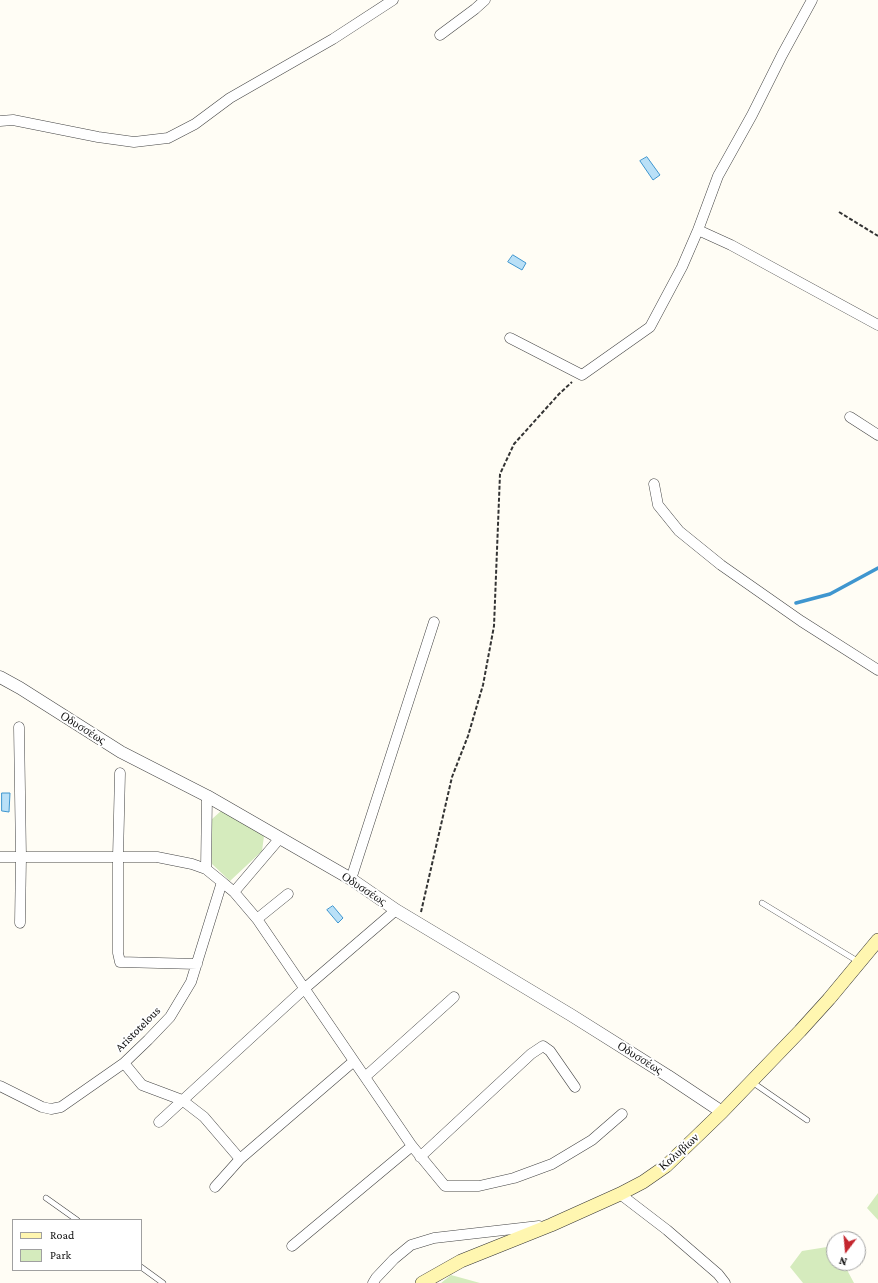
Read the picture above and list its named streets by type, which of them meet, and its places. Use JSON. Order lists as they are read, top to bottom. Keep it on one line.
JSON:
{"streets":{"main road":["Καλυβίων"],"street":["Οδυσσέως","Aristotelous"]},"crossings":[["Οδυσσέως","Καλυβίων"]],"legend":["Road","Park"],"north":"bottom"}
